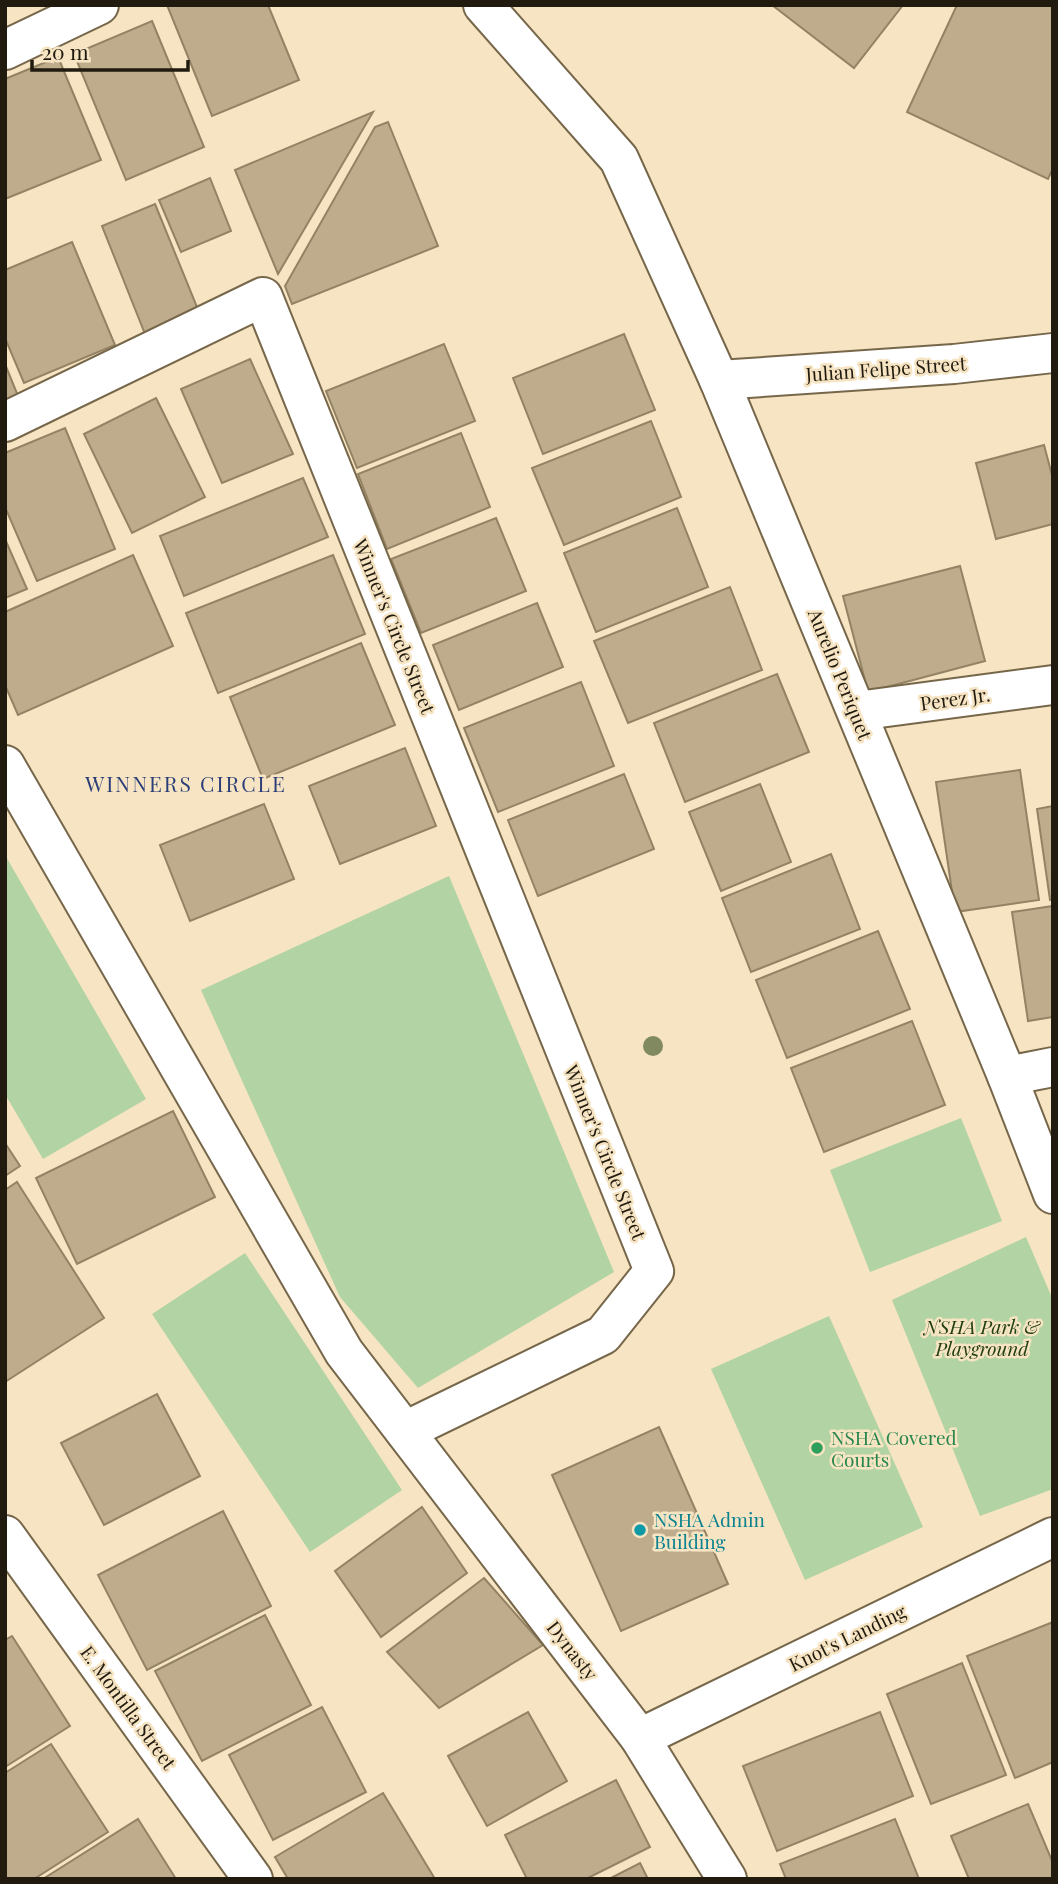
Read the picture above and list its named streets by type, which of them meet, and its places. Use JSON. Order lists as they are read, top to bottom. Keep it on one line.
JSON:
{"streets":{"street":["Julian Felipe Street","Winner's Circle Street","Aurelio Periquet","Perez Jr.","Knot's Landing","Dynasty","E. Montilla Street"]},"crossings":[["Julian Felipe Street","Aurelio Periquet"],["Winner's Circle Street","Dynasty"],["Aurelio Periquet","Perez Jr."],["Knot's Landing","Dynasty"]],"districts":["WINNERS CIRCLE"],"parks":["NSHA Park & Playground"],"places":["NSHA Covered Courts","NSHA Admin Building"],"scale_bar":"20 m"}
